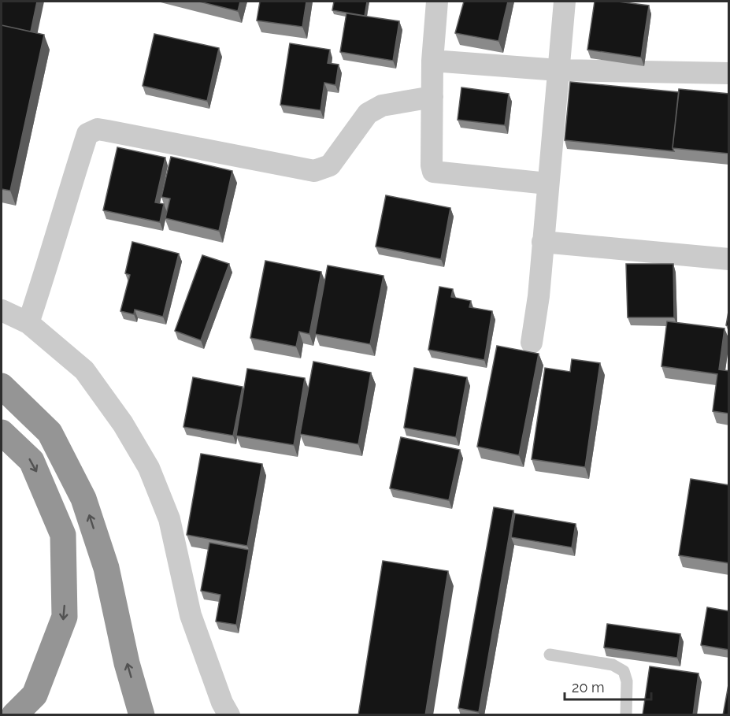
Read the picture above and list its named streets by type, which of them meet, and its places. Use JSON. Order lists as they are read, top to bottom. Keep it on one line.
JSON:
{"scale_bar":"20 m"}
